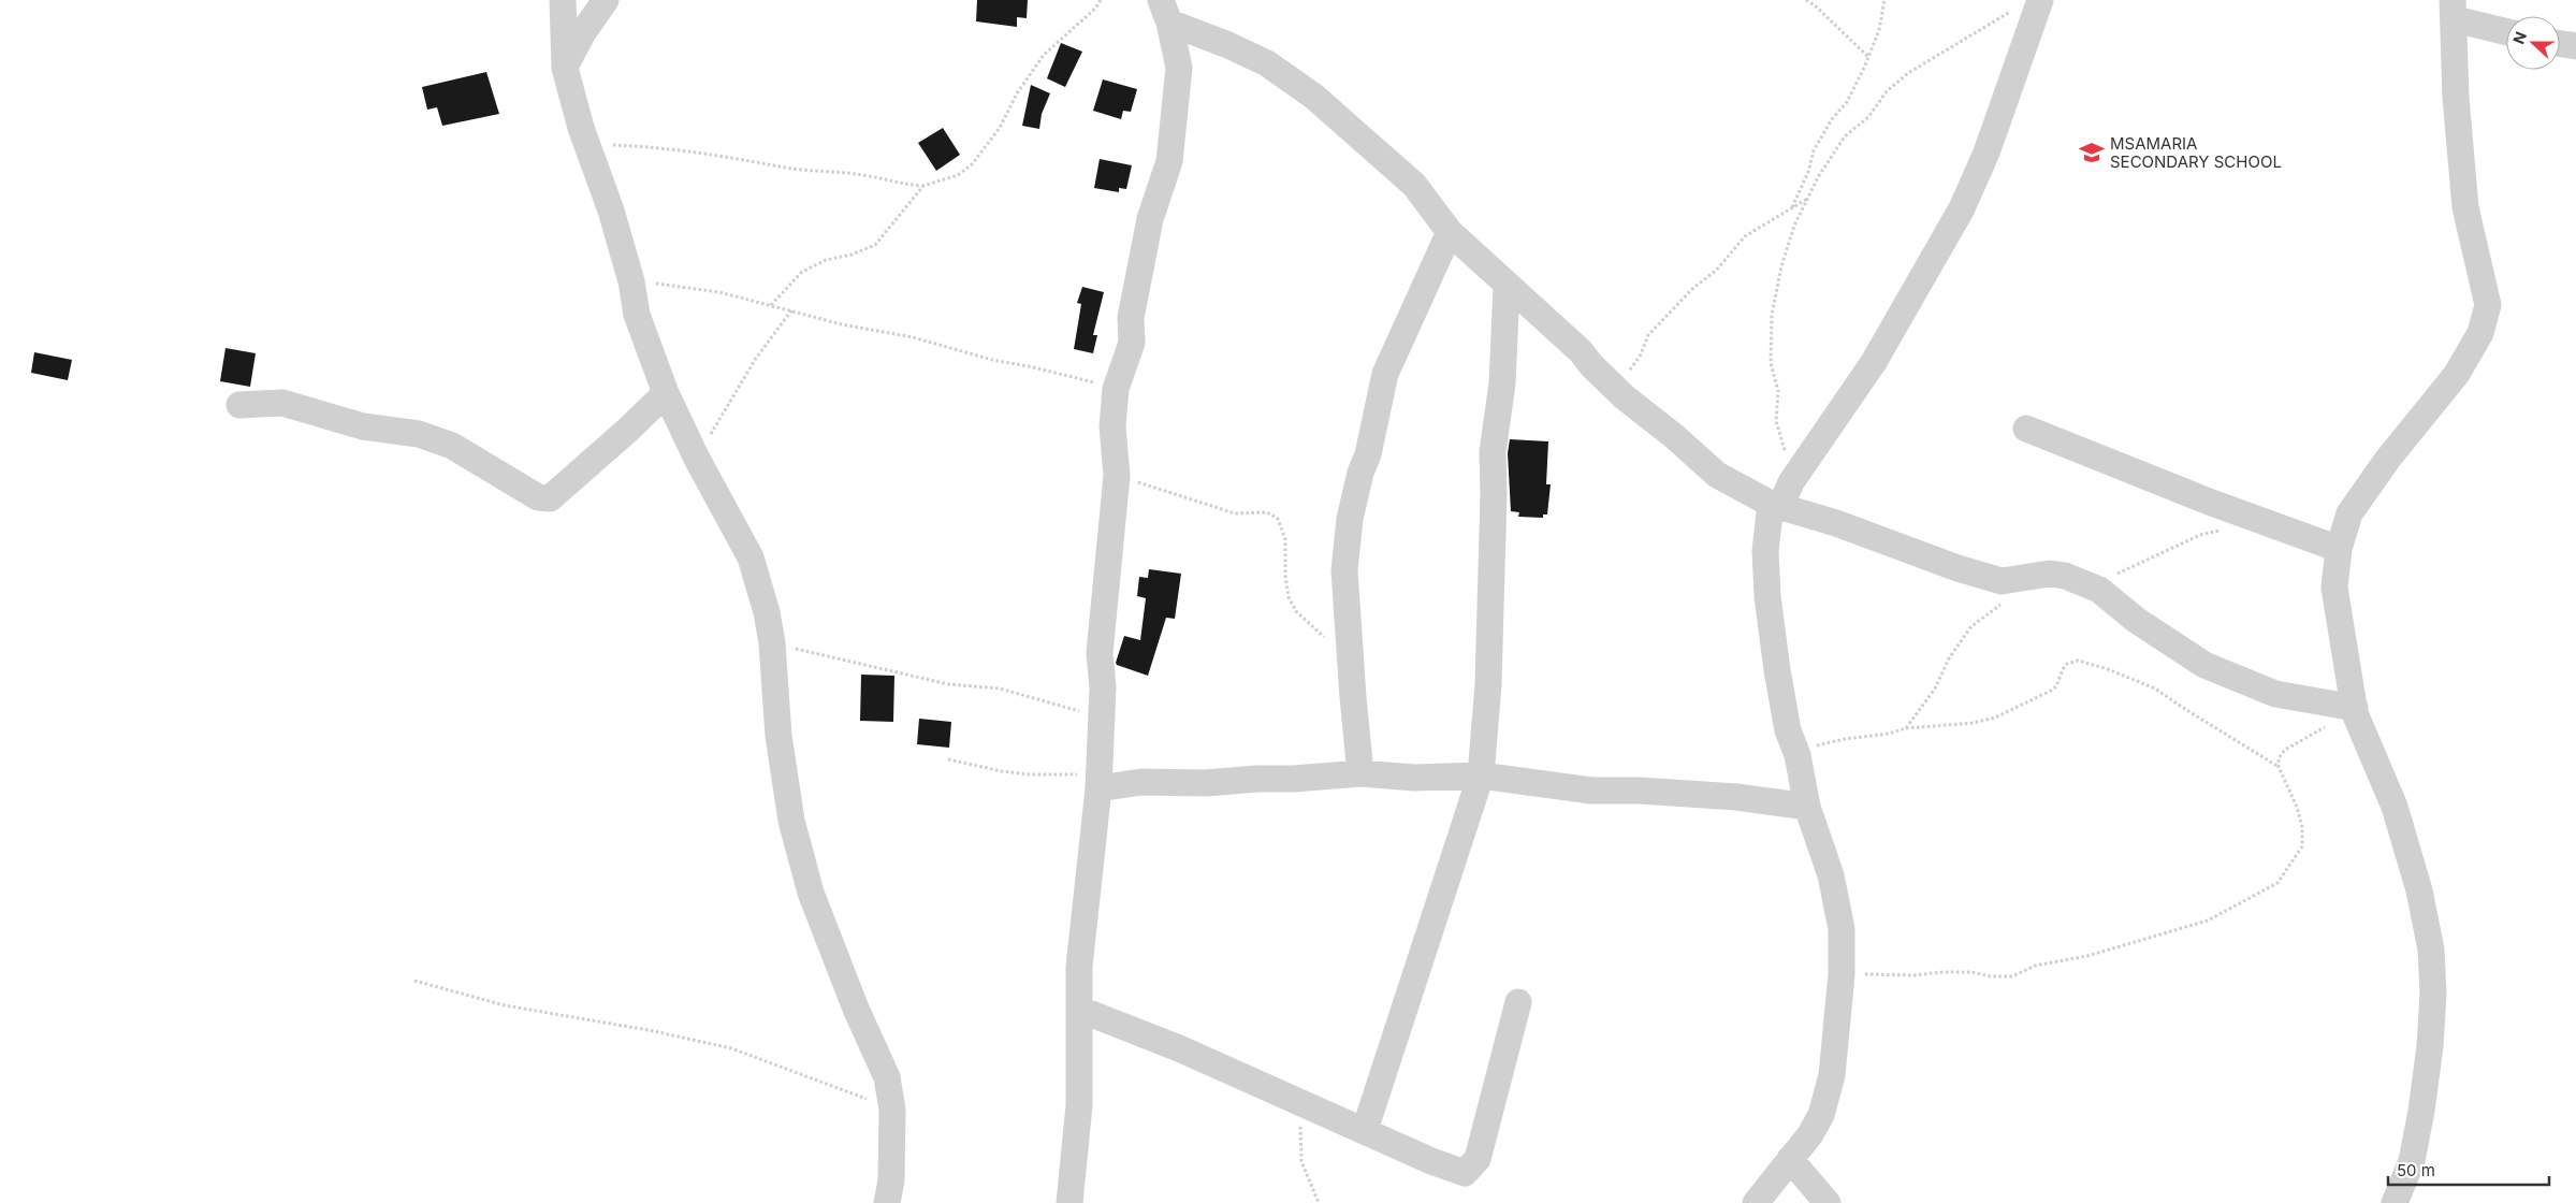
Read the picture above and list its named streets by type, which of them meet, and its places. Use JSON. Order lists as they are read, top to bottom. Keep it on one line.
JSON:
{"places":{"school or university":["MSAMARIA SECONDARY SCHOOL"]},"scale_bar":"50 m","north":"left"}
